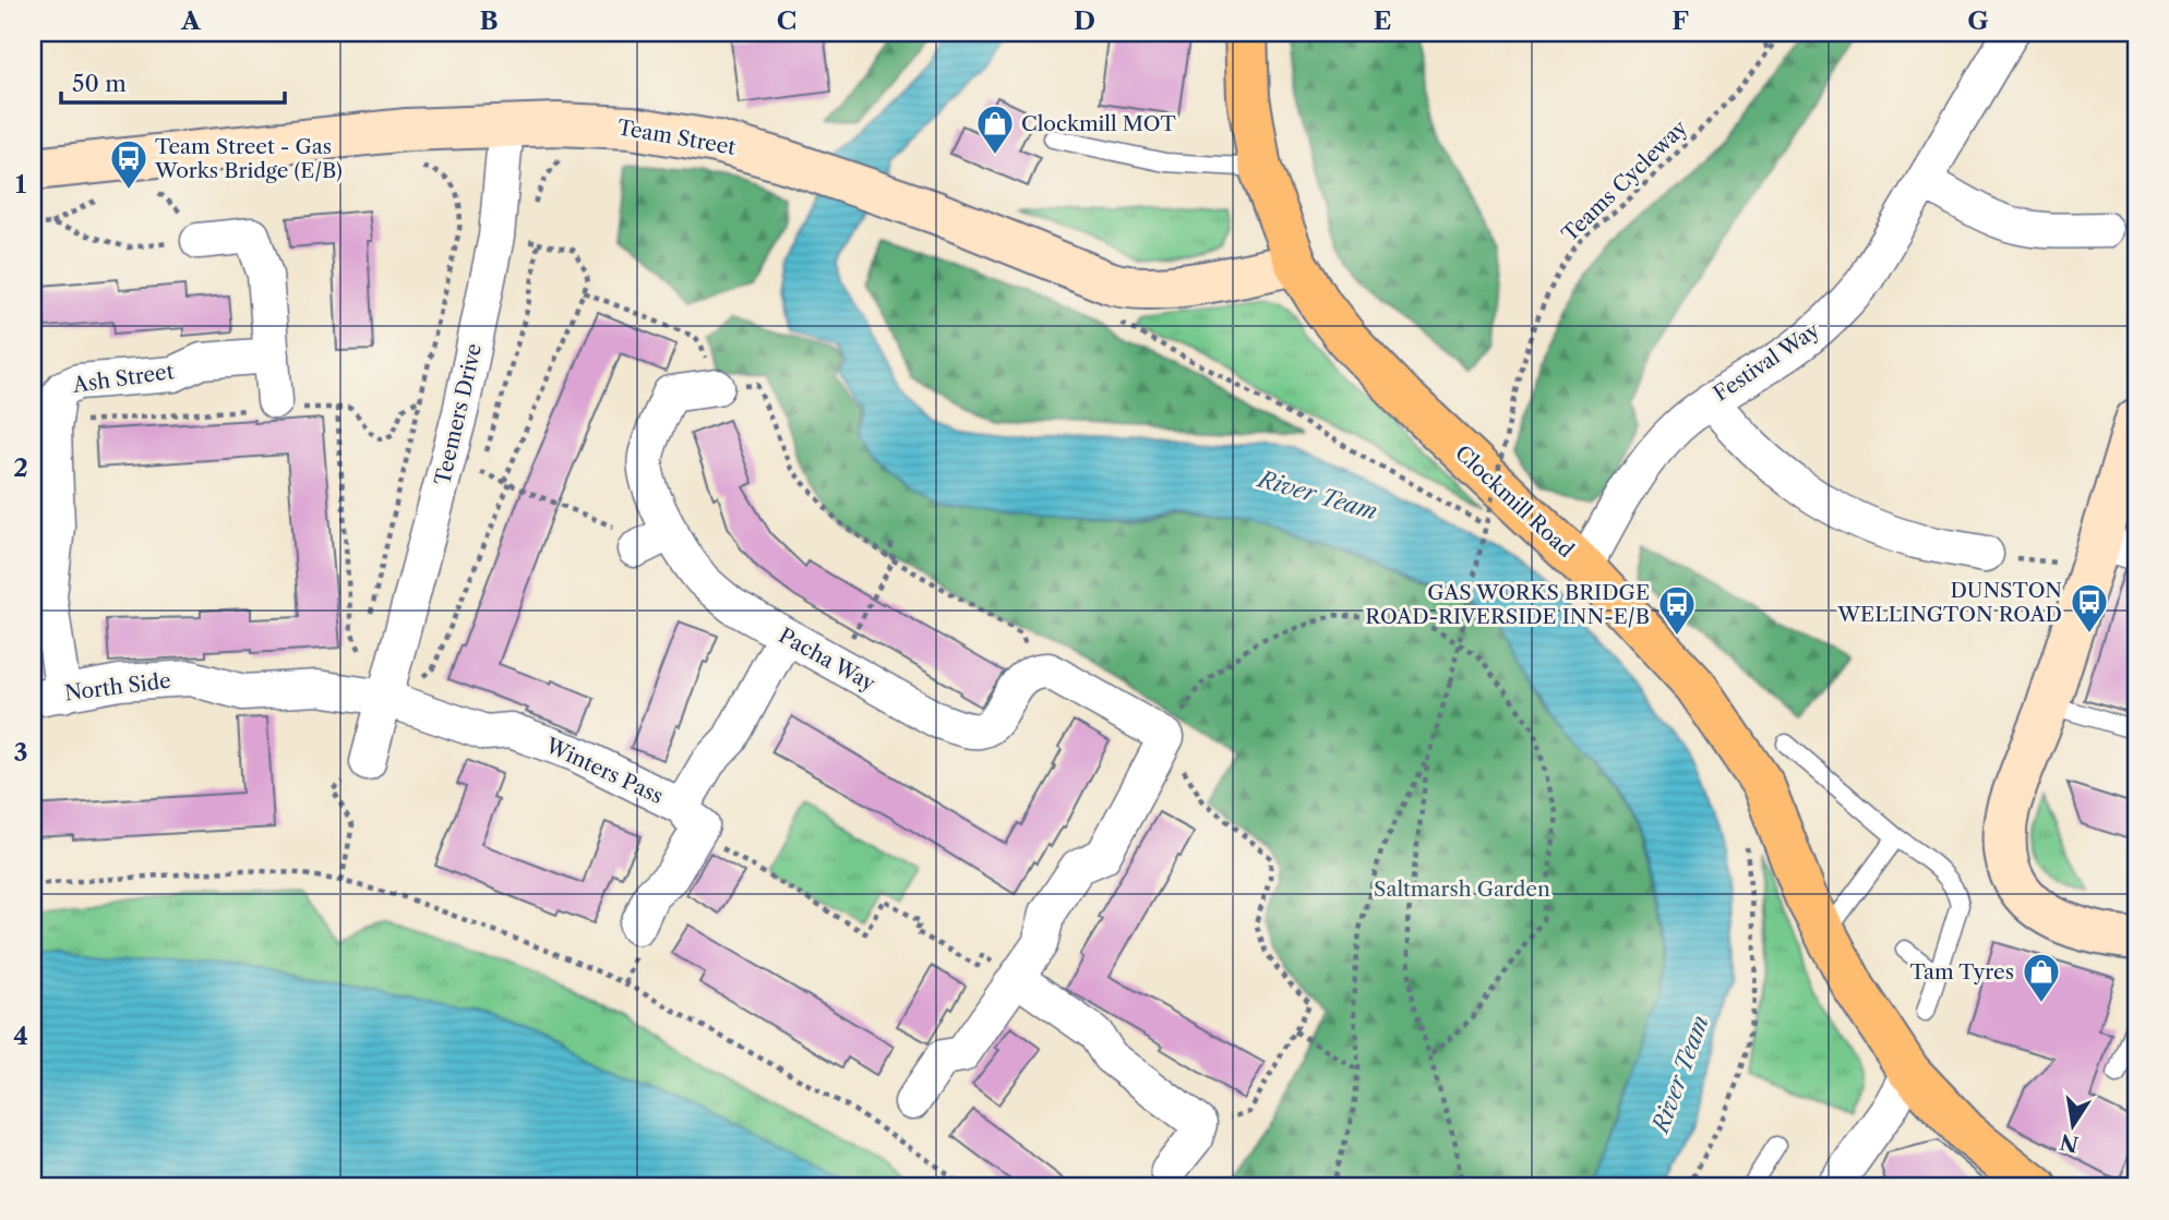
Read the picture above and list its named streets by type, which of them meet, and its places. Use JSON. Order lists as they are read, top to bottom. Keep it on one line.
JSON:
{"streets":{"main road":["Clockmill Road"],"street":["Team Street","Festival Way","Ash Street","Teemers Drive","Pacha Way","North Side","Winters Pass"],"path":["Teams Cycleway"]},"crossings":[["Team Street","Teemers Drive"],["Team Street","Clockmill Road"],["Festival Way","Clockmill Road"],["Teemers Drive","North Side"],["Teemers Drive","Winters Pass"],["North Side","Winters Pass"]],"water":["River Team"],"parks":["Saltmarsh Garden"],"places":{"shop":["Clockmill MOT","Tam Tyres"],"bus stop":["Team Street - Gas Works Bridge (E/B)","DUNSTON WELLINGTON ROAD","GAS WORKS BRIDGE ROAD-RIVERSIDE INN-E/B"]},"scale_bar":"50 m","north":"bottom","grid":{"columns":["A","B","C","D","E","F","G"],"rows":["1","2","3","4"]}}
